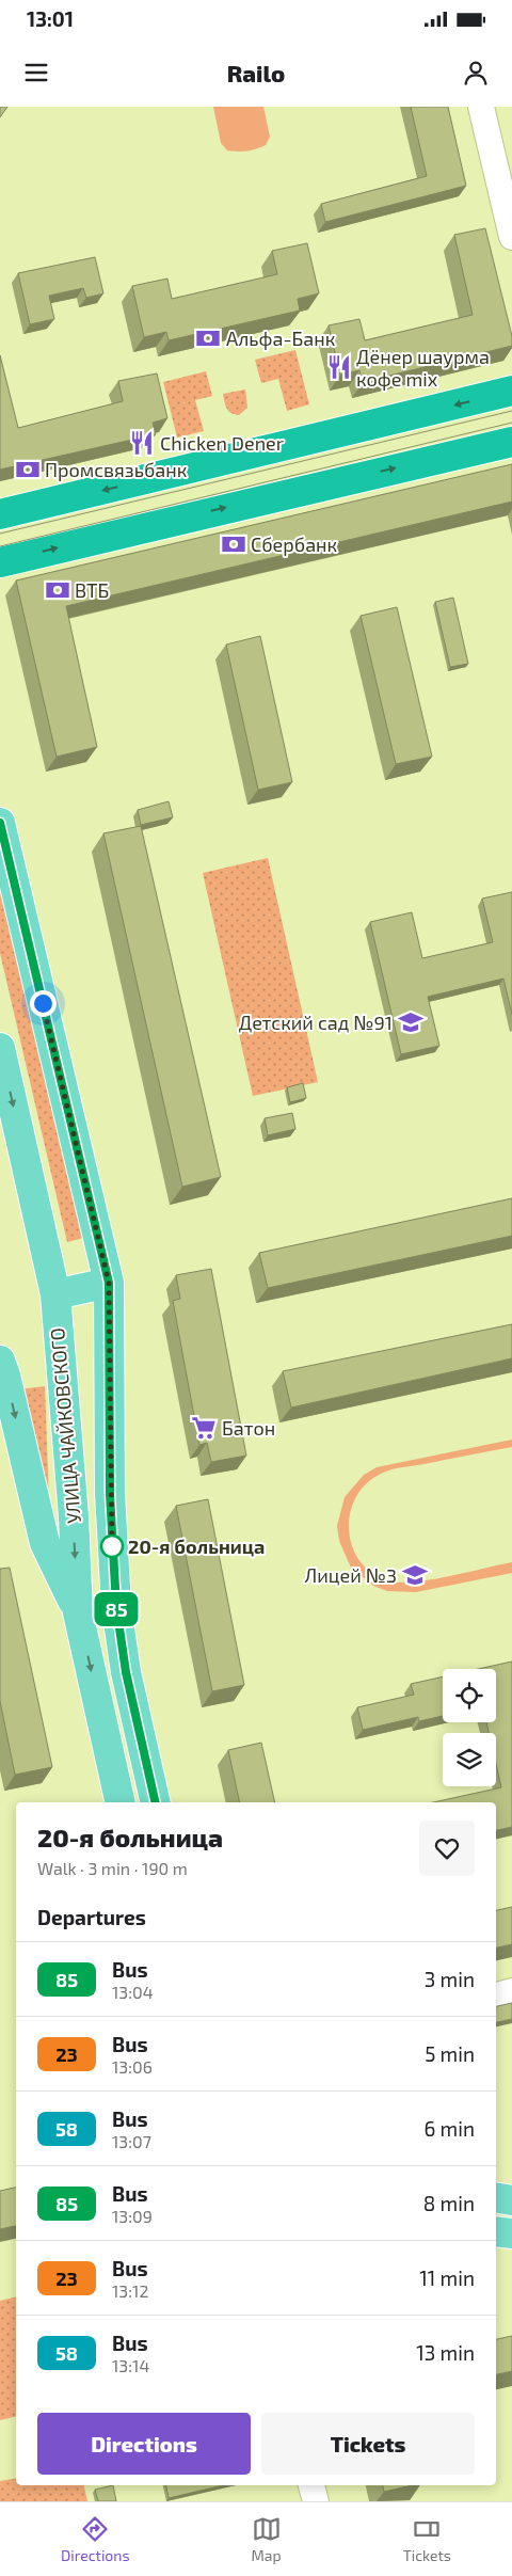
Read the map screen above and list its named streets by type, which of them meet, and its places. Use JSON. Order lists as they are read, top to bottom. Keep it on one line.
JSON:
{"streets":{"main road":["УЛИЦА ЧАЙКОВСКОГО"]},"places":{"bank":["Альфа-Банк","Промсвязьбанк","Сбербанк","ВТБ"],"restaurant":["Дёнер шаурма кофе mix","Chicken Dener"],"school or university":["Детский сад №91","Лицей №3"],"supermarket":["Батон"],"other":["20-я больница"]},"lines":["bus line 85"],"page":{"status":"13:01","header":"Railo","on_map":"85","heading":[["20-я больница","Walk · 3 min · 190 m"],"Departures"],"list":[{"mark":"85","name":"Bus","note":"13:04","value":"3 min"},{"mark":"23","name":"Bus","note":"13:06","value":"5 min"},{"mark":"58","name":"Bus","note":"13:07","value":"6 min"},{"mark":"85","name":"Bus","note":"13:09","value":"8 min"},{"mark":"23","name":"Bus","note":"13:12","value":"11 min"},{"mark":"58","name":"Bus","note":"13:14","value":"13 min"}],"buttons":["Directions","Tickets"],"tabs":["Directions","Map","Tickets"]}}
